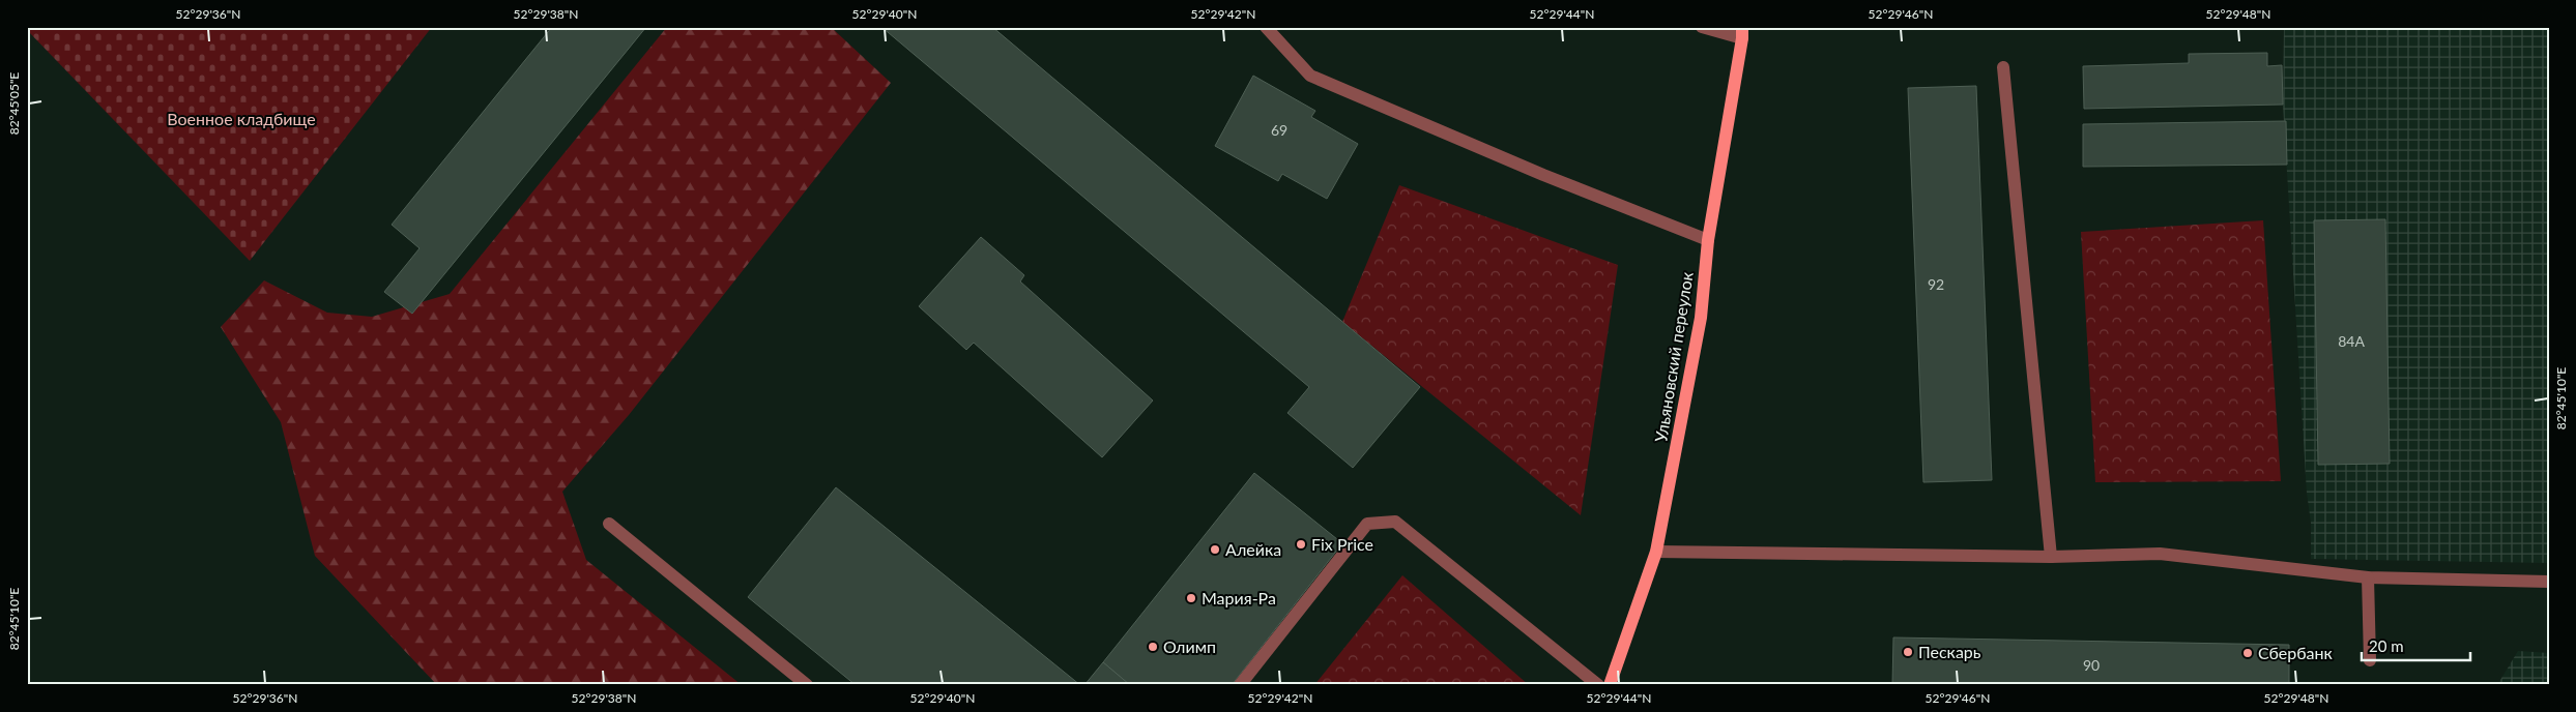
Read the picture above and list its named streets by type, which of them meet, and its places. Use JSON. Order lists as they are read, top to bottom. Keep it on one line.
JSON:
{"streets":{"main road":["Ульяновский переулок"]},"parks":["Военное кладбище"],"places":["Fix Price","Алейка","Мария-Ра","Олимп","Пескарь","Сбербанк"],"house_numbers":["69","92","84А","90"],"scale_bar":"20 m","coordinates":["52°29'36\"N","52°29'38\"N","52°29'40\"N","52°29'42\"N","52°29'44\"N","52°29'46\"N","52°29'48\"N","82°45'05\"E","82°45'10\"E"]}
